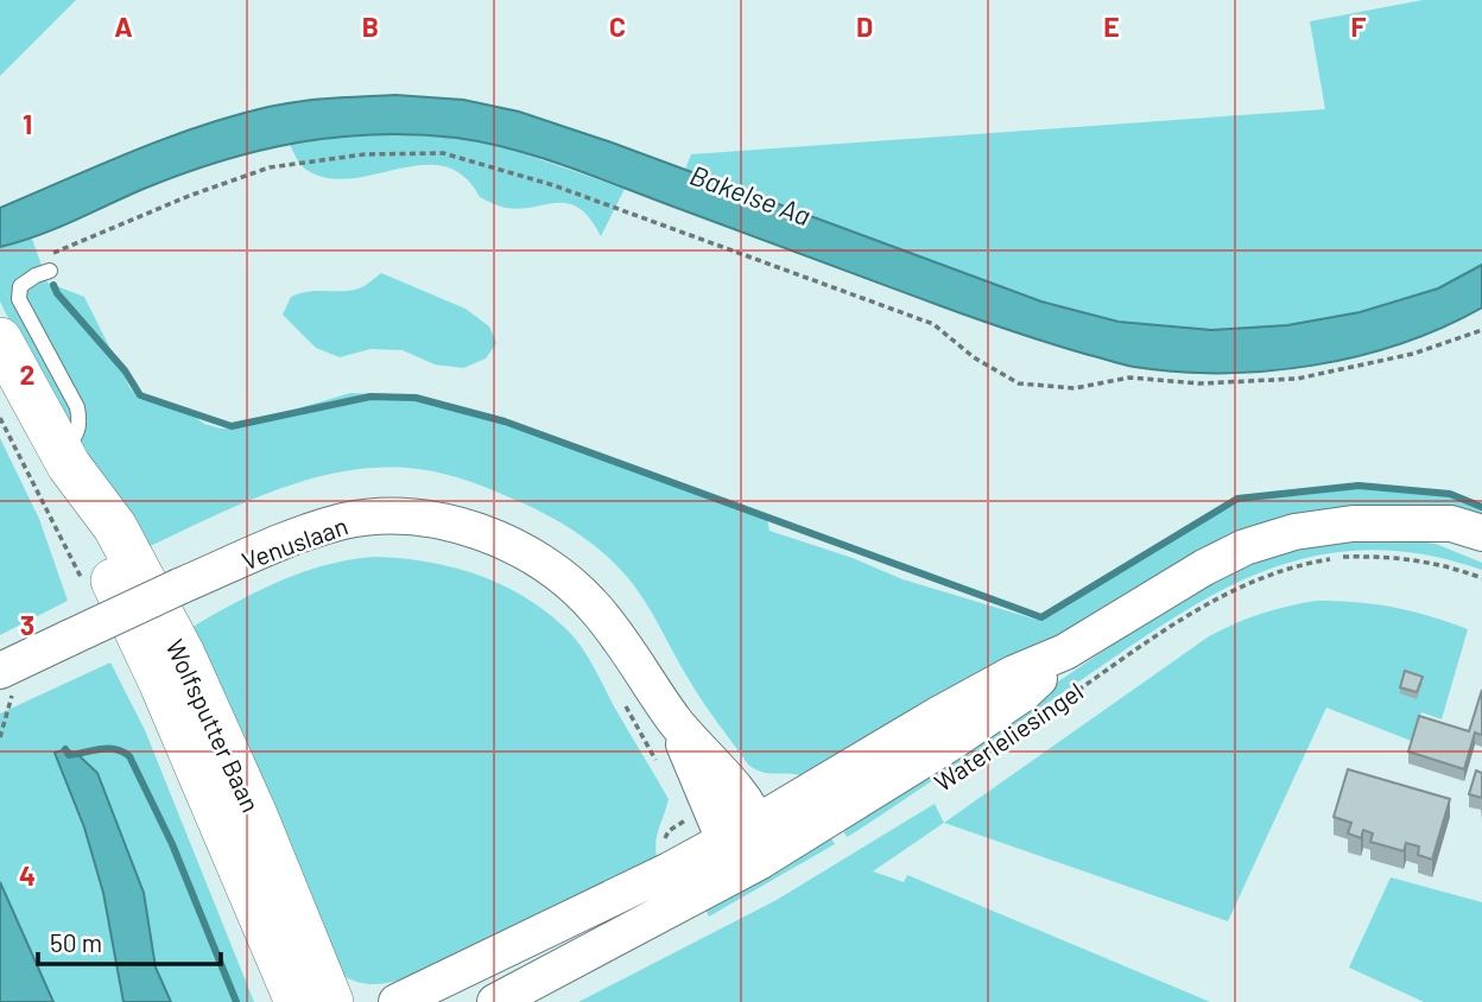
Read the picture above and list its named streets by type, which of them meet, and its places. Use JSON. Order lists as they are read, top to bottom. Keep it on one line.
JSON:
{"streets":{"main road":["Wolfsputter Baan"],"street":["Venuslaan","Waterleliesingel"]},"crossings":[["Venuslaan","Waterleliesingel"]],"water":["Bakelse Aa"],"scale_bar":"50 m","grid":{"columns":["A","B","C","D","E","F"],"rows":["1","2","3","4"]}}
